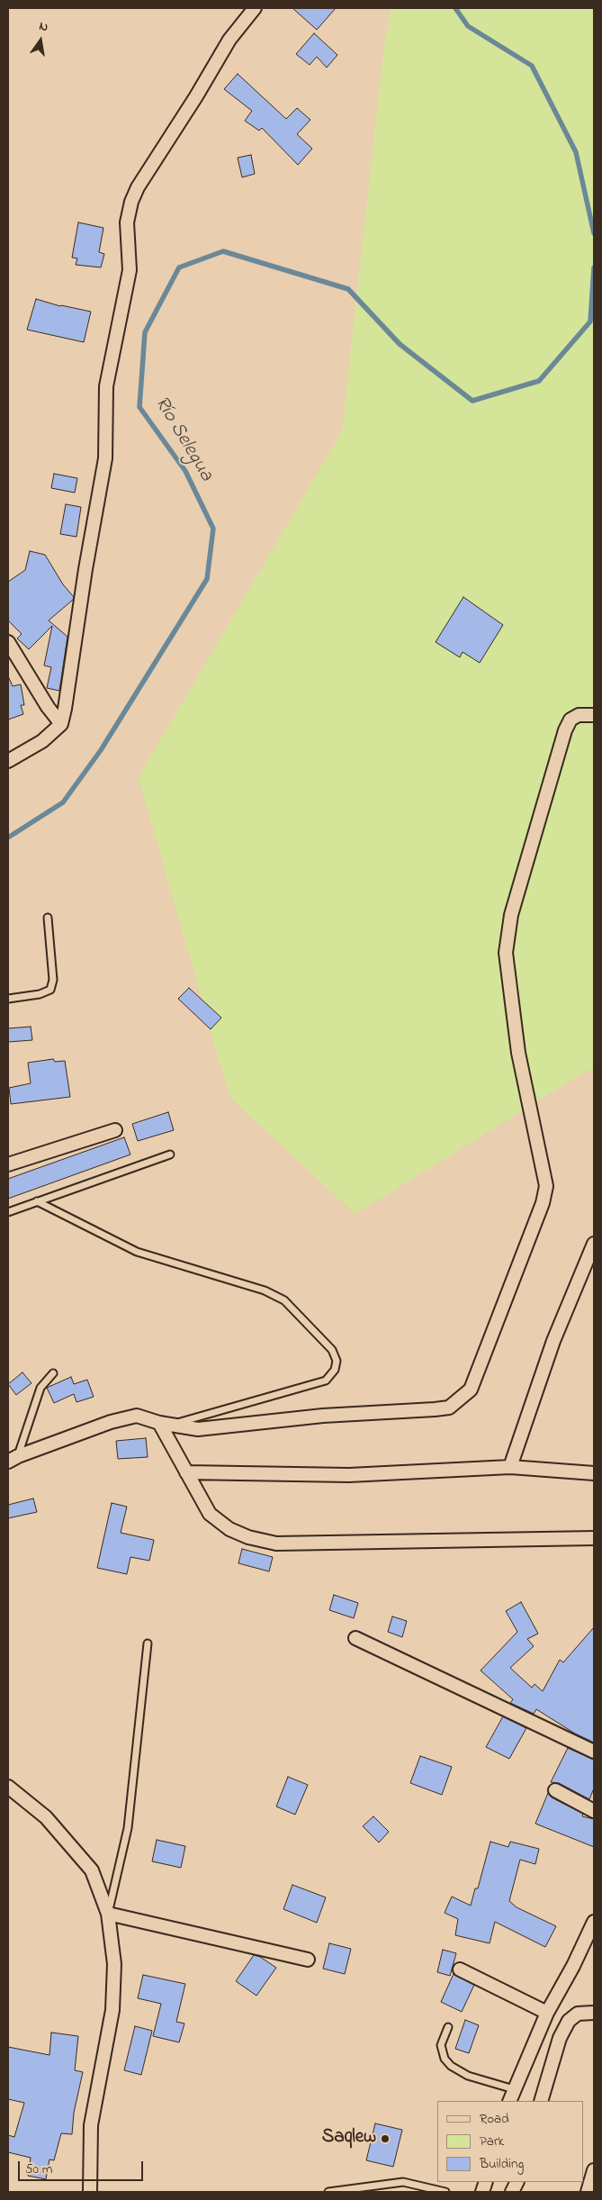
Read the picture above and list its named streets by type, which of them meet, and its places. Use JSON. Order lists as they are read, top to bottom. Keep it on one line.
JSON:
{"water":["Río Selegua"],"places":["Saqlew"],"legend":["Road","Park","Building"],"scale_bar":"50 m","north":"top"}
